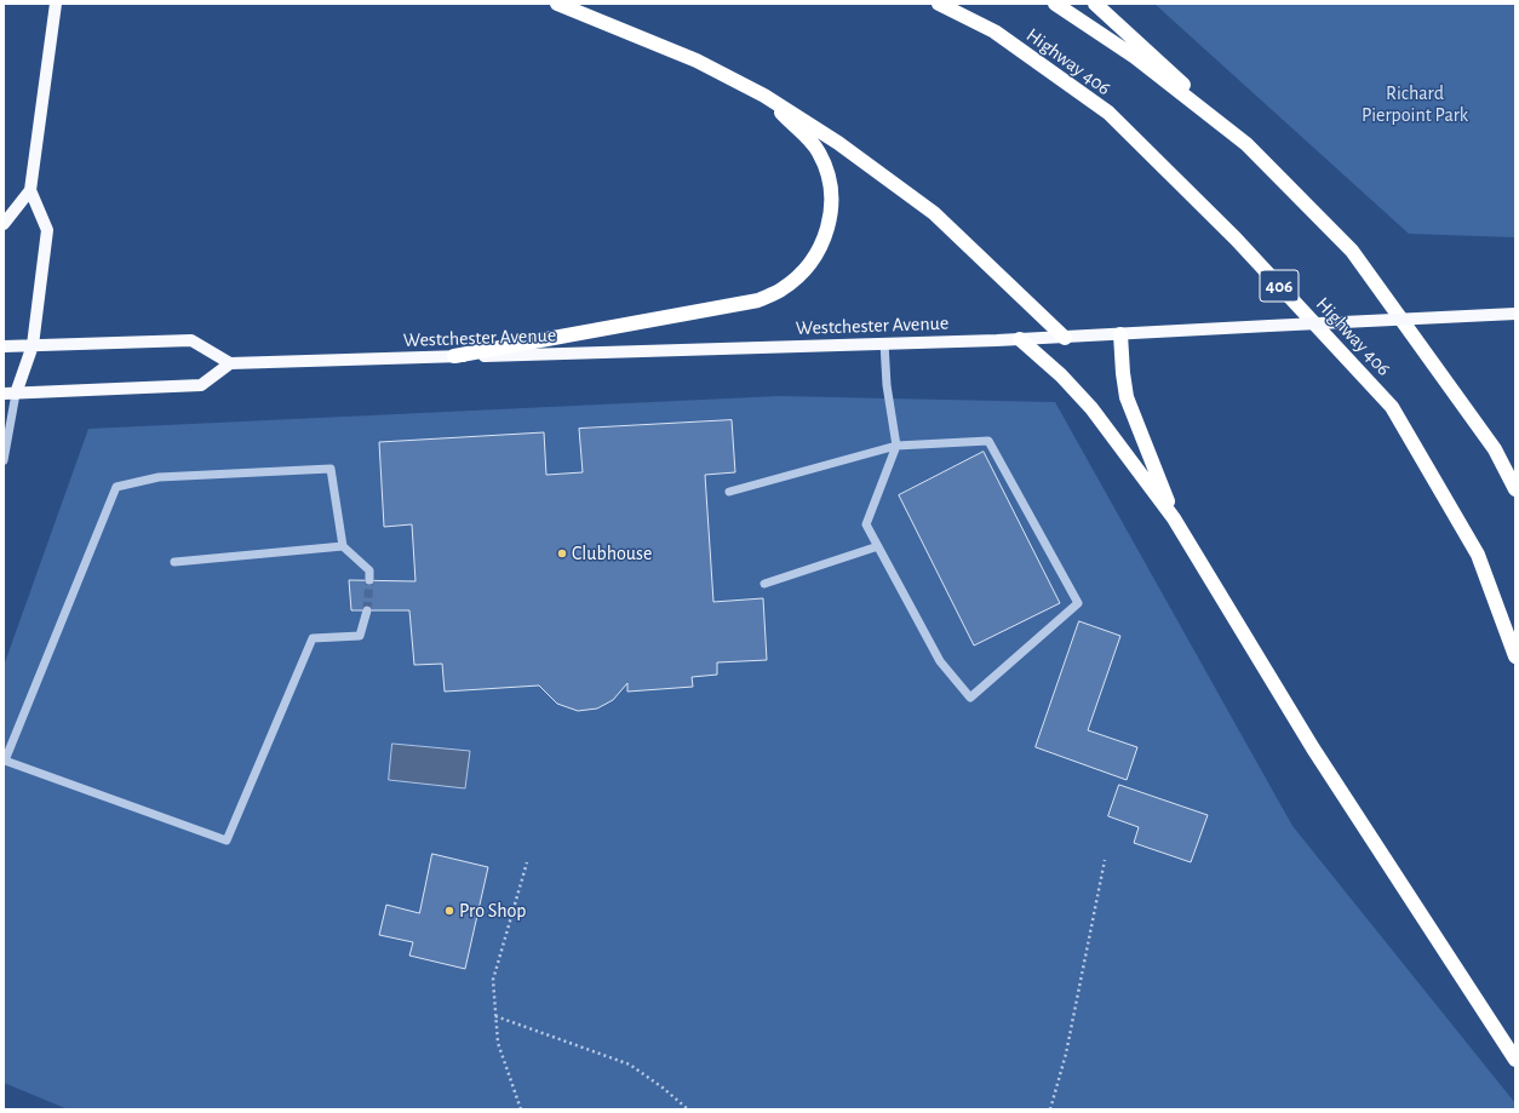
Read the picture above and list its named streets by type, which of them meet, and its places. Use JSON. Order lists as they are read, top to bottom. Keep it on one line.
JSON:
{"streets":{"highway":["Highway 406","406"],"main road":["Westchester Avenue"]},"parks":["Richard Pierpoint Park"],"places":["Clubhouse","Pro Shop"]}
